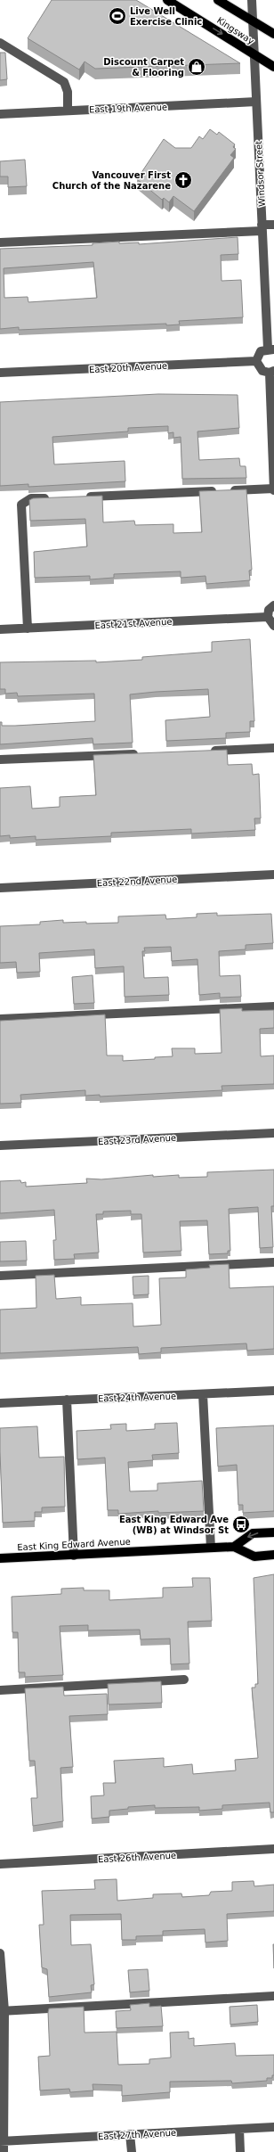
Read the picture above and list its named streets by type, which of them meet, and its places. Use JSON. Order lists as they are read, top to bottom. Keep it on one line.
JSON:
{"streets":{"main road":["Kingsway","East King Edward Avenue"],"street":["East 19th Avenue","Windsor Street","East 20th Avenue","East 21st Avenue","East 22nd Avenue","East 23rd Avenue","East 24th Avenue","East 26th Avenue","East 27th Avenue"]},"crossings":[["Kingsway","Windsor Street"],["East 19th Avenue","Windsor Street"]],"places":{"sports":["Live Well Exercise Clinic"],"shop":["Discount Carpet & Flooring"],"church":["Vancouver First Church of the Nazarene"],"bus stop":["East King Edward Ave (WB) at Windsor St"]}}
